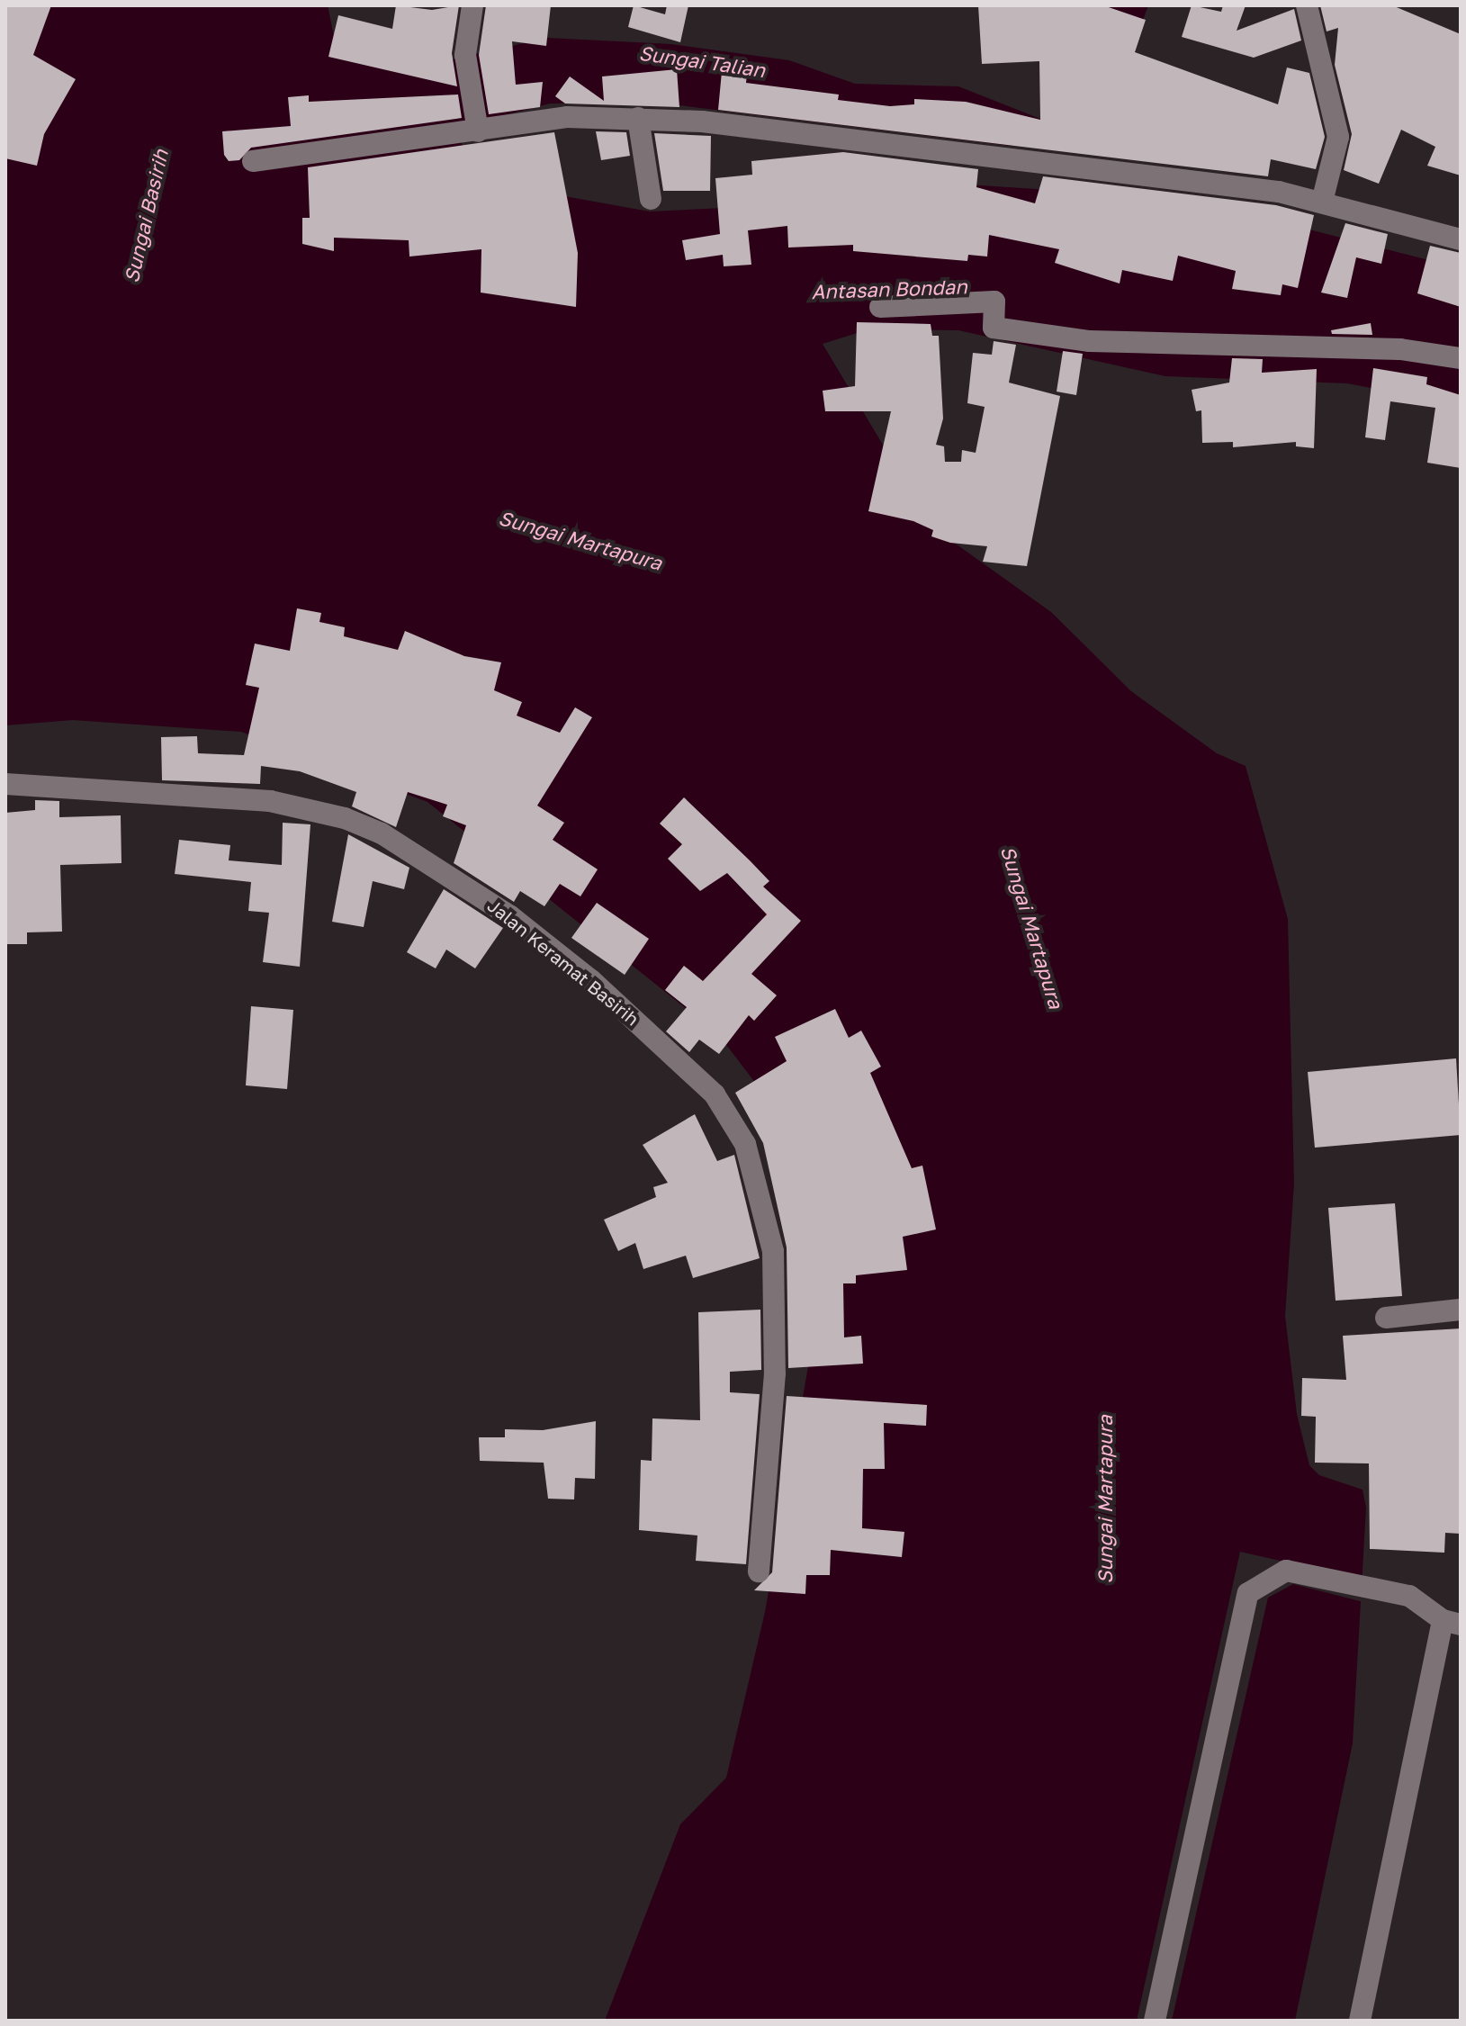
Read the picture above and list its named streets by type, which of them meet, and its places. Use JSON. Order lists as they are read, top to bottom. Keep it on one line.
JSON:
{"streets":{"street":["Jalan Keramat Basirih"]},"water":["Sungai Talian","Sungai Basirih","Antasan Bondan","Sungai Martapura"]}
